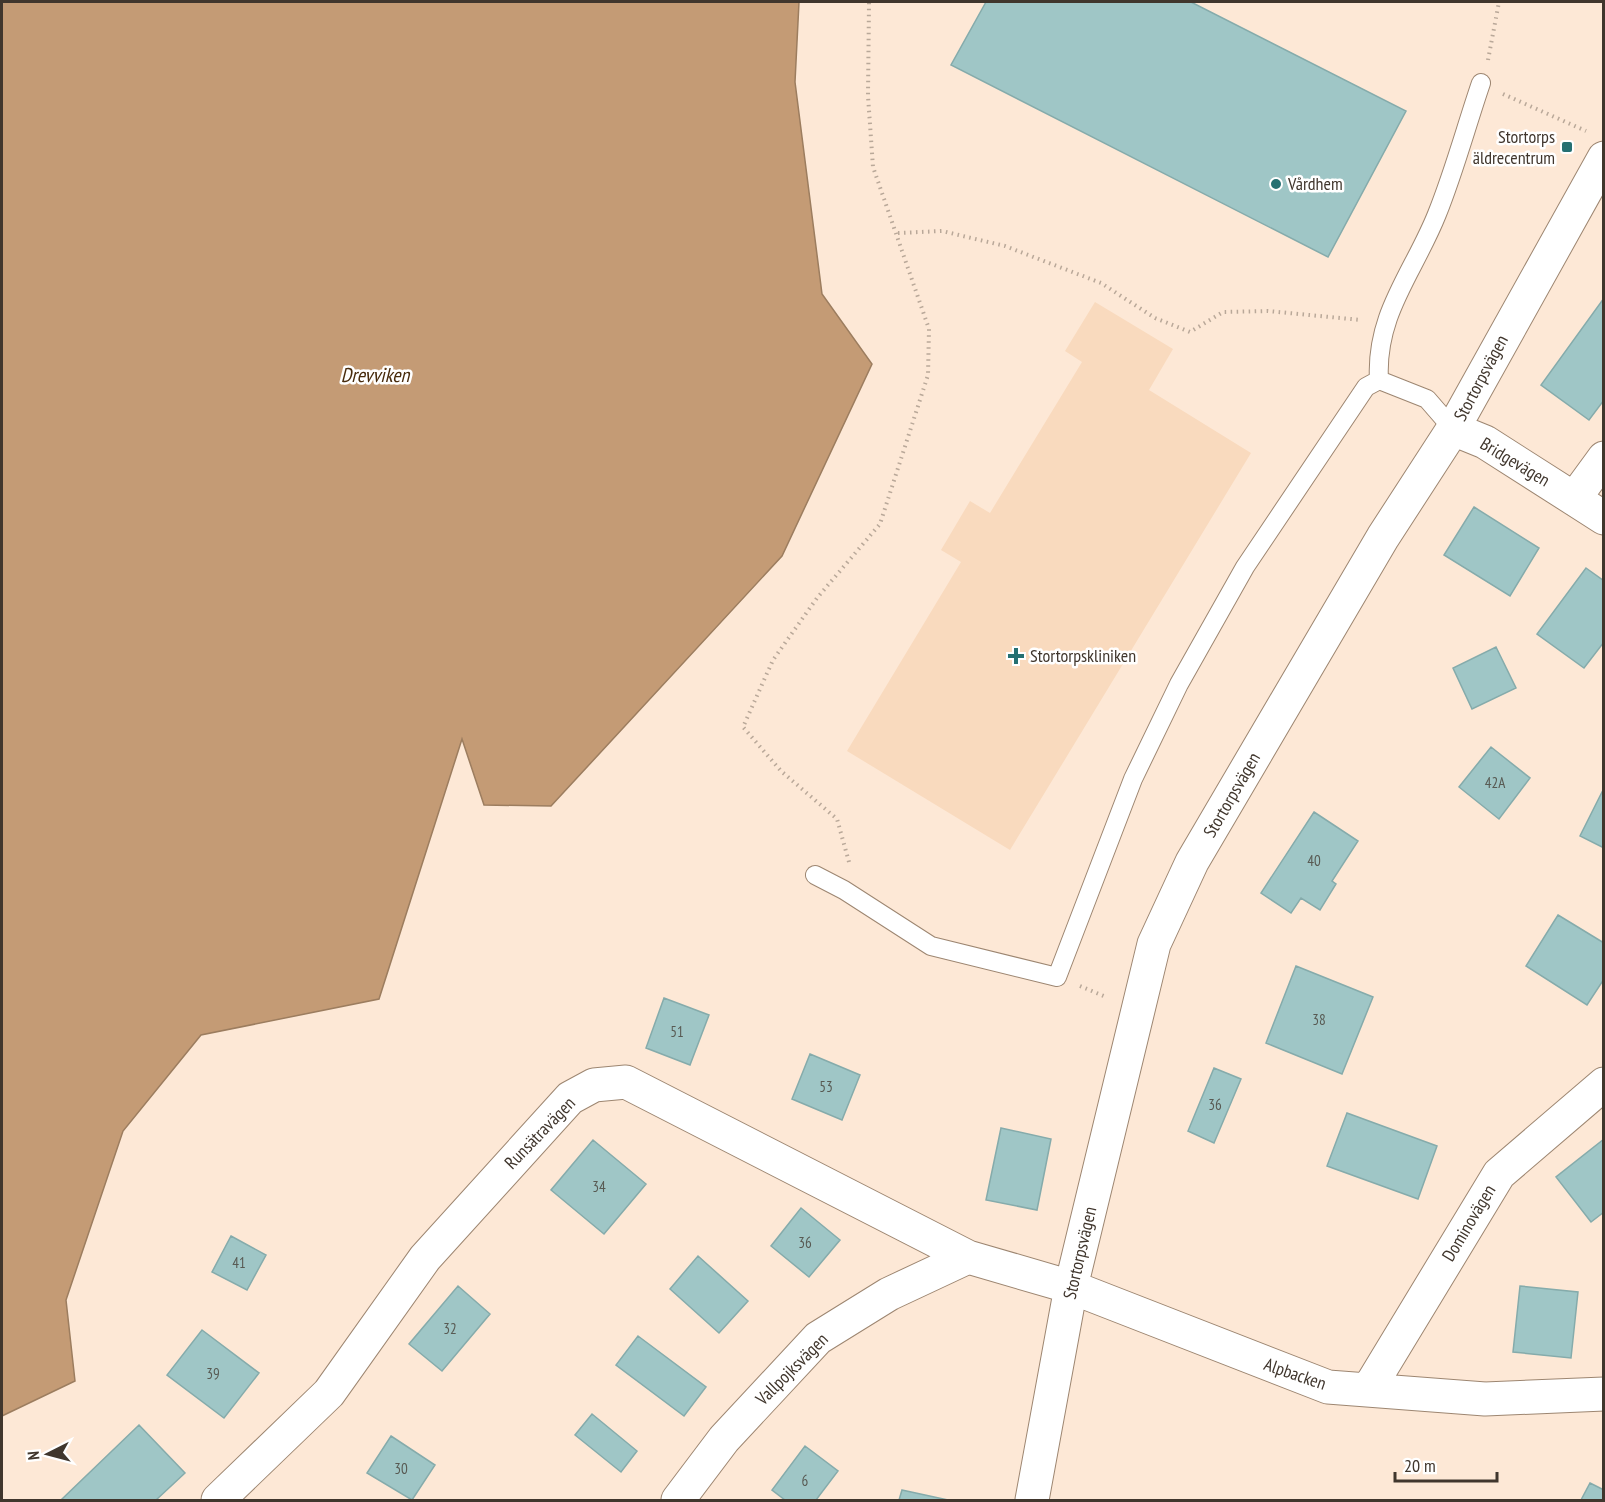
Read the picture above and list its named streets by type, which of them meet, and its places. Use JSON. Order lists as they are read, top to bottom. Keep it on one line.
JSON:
{"streets":{"street":["Stortorpsvägen","Bridgevägen","Runsätravägen","Dominovägen","Vallpojksvägen","Alpbacken"]},"crossings":[["Stortorpsvägen","Bridgevägen"],["Stortorpsvägen","Runsätravägen"],["Stortorpsvägen","Alpbacken"],["Runsätravägen","Vallpojksvägen"],["Runsätravägen","Alpbacken"],["Dominovägen","Alpbacken"]],"water":["Drevviken"],"places":{"transit":["Stortorps äldrecentrum"],"other":["Vårdhem"],"health":["Stortorpskliniken"]},"house_numbers":["42A","40","38","51","53","36","34","36","41","32","39","30","6"],"scale_bar":"20 m","north":"left"}
